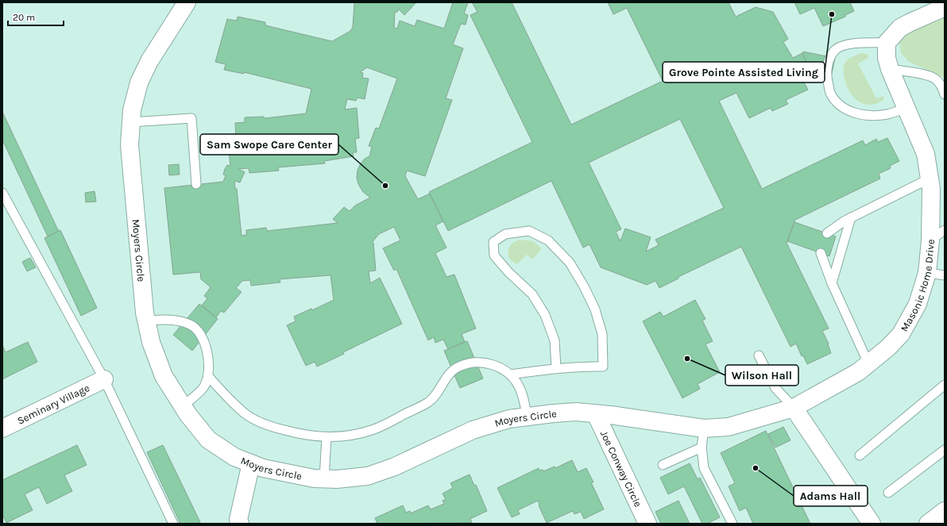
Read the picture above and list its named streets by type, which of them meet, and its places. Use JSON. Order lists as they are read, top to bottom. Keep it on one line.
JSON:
{"streets":{"street":["Moyers Circle","Masonic Home Drive","Seminary Village","Joe Conway Circle"]},"crossings":[["Moyers Circle","Masonic Home Drive"],["Moyers Circle","Joe Conway Circle"]],"places":["Grove Pointe Assisted Living","Sam Swope Care Center","Wilson Hall","Adams Hall"],"scale_bar":"20 m"}
